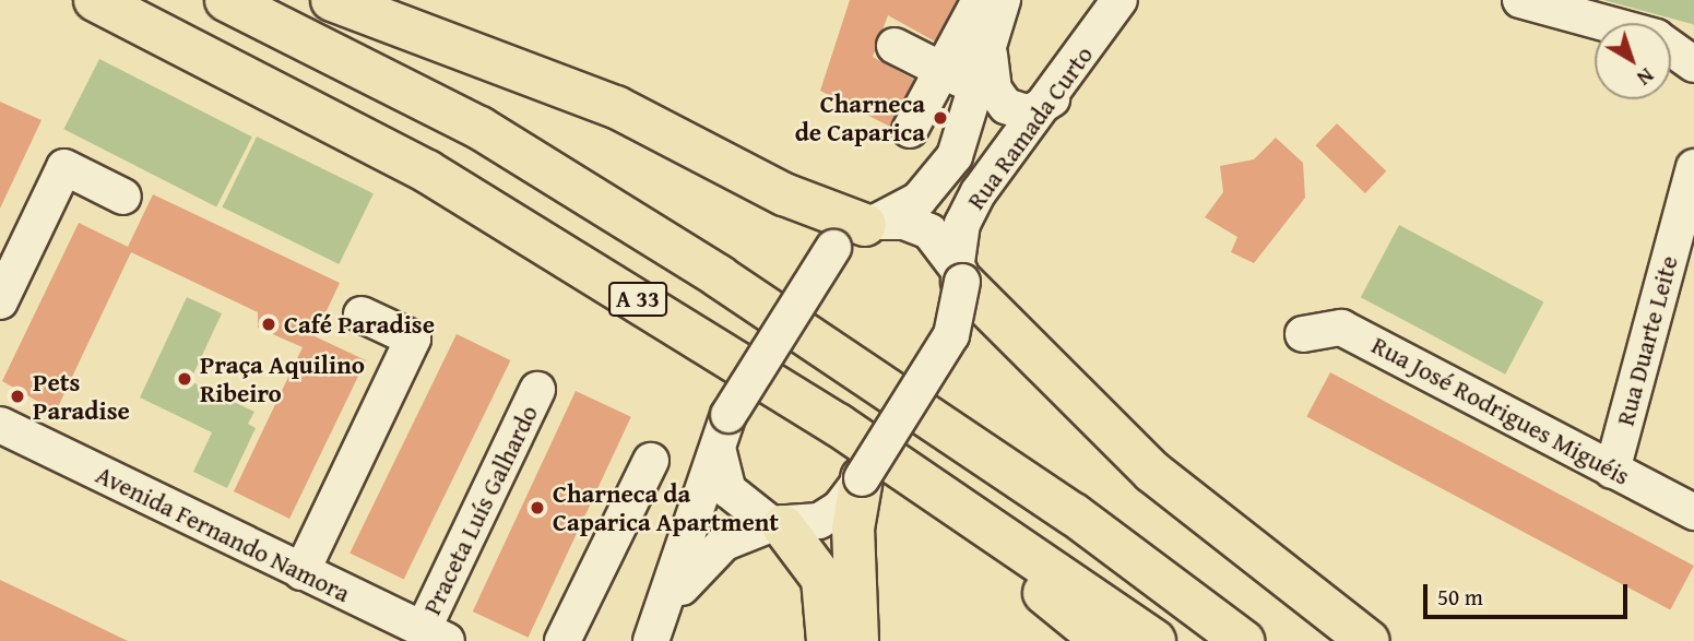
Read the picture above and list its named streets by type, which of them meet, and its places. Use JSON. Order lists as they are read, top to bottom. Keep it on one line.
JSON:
{"streets":{"highway":["A 33"],"street":["Rua Ramada Curto","Rua Duarte Leite","Rua José Rodrigues Miguéis","Praceta Luís Galhardo","Avenida Fernando Namora"]},"crossings":[["Rua Duarte Leite","Rua José Rodrigues Miguéis"],["Praceta Luís Galhardo","Avenida Fernando Namora"]],"places":["Charneca de Caparica","Café Paradise","Praça Aquilino Ribeiro","Pets Paradise","Charneca da Caparica Apartment"],"scale_bar":"50 m","north":"bottom right"}
